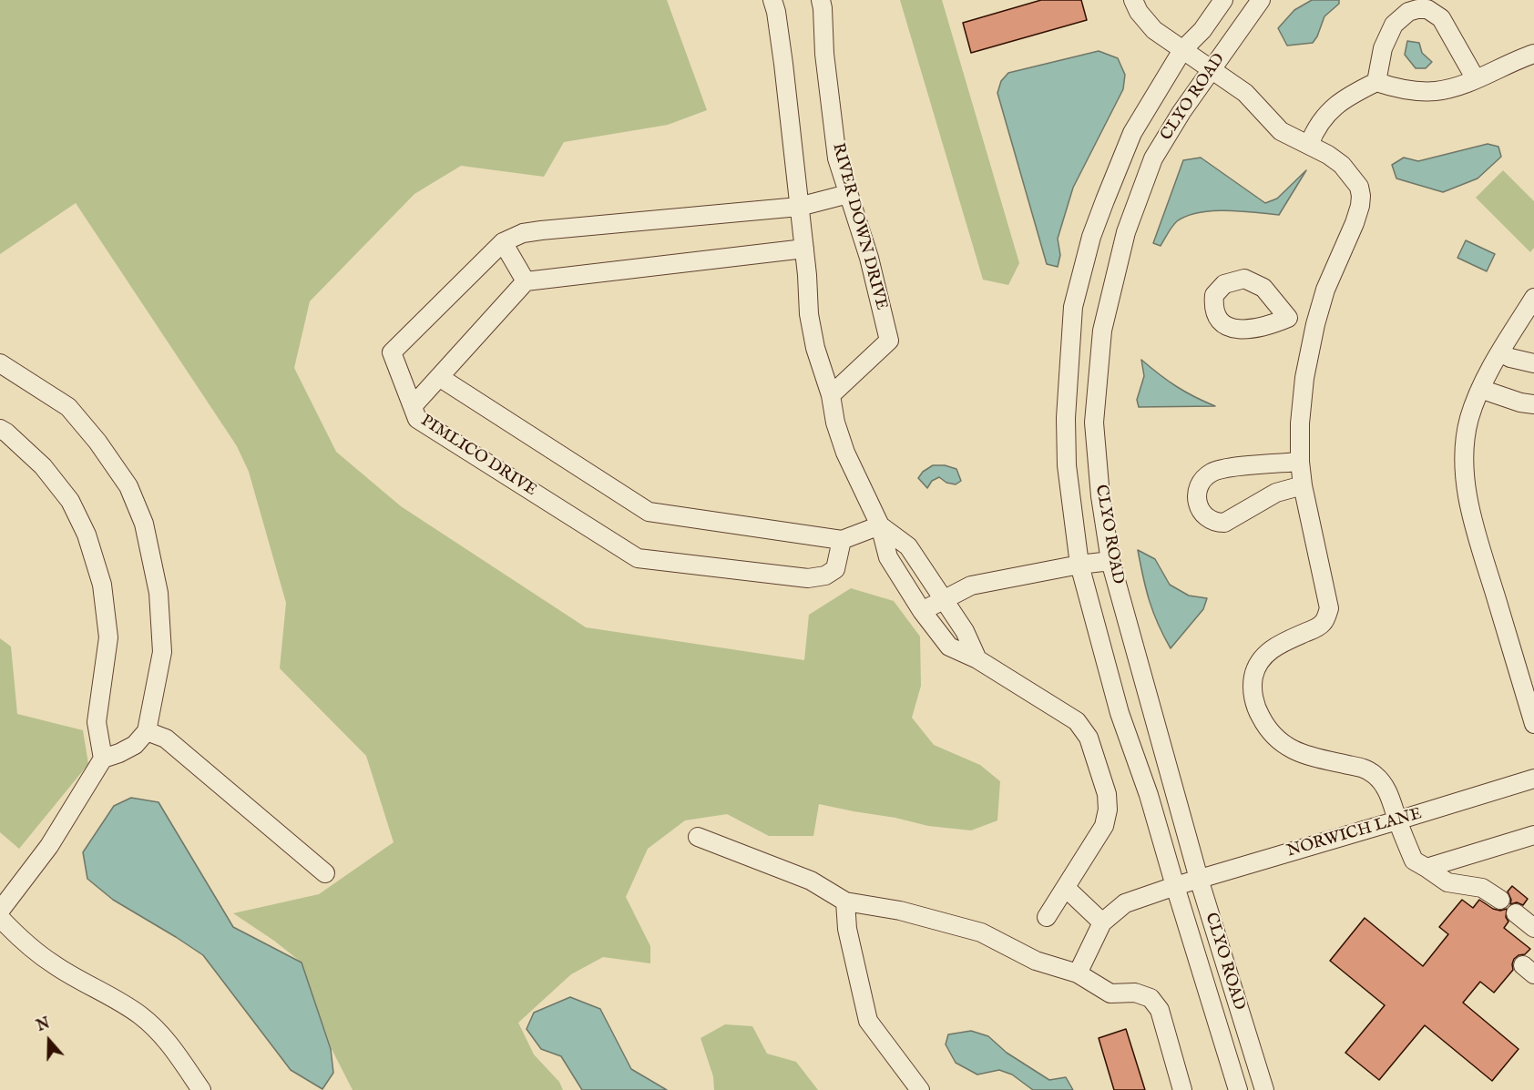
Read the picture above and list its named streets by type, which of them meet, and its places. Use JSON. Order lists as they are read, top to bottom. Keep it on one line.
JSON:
{"streets":{"street":["CLYO ROAD","RIVER DOWN DRIVE","PIMLICO DRIVE","NORWICH LANE"]},"crossings":[["CLYO ROAD","NORWICH LANE"],["RIVER DOWN DRIVE","PIMLICO DRIVE"]],"north":"top"}
